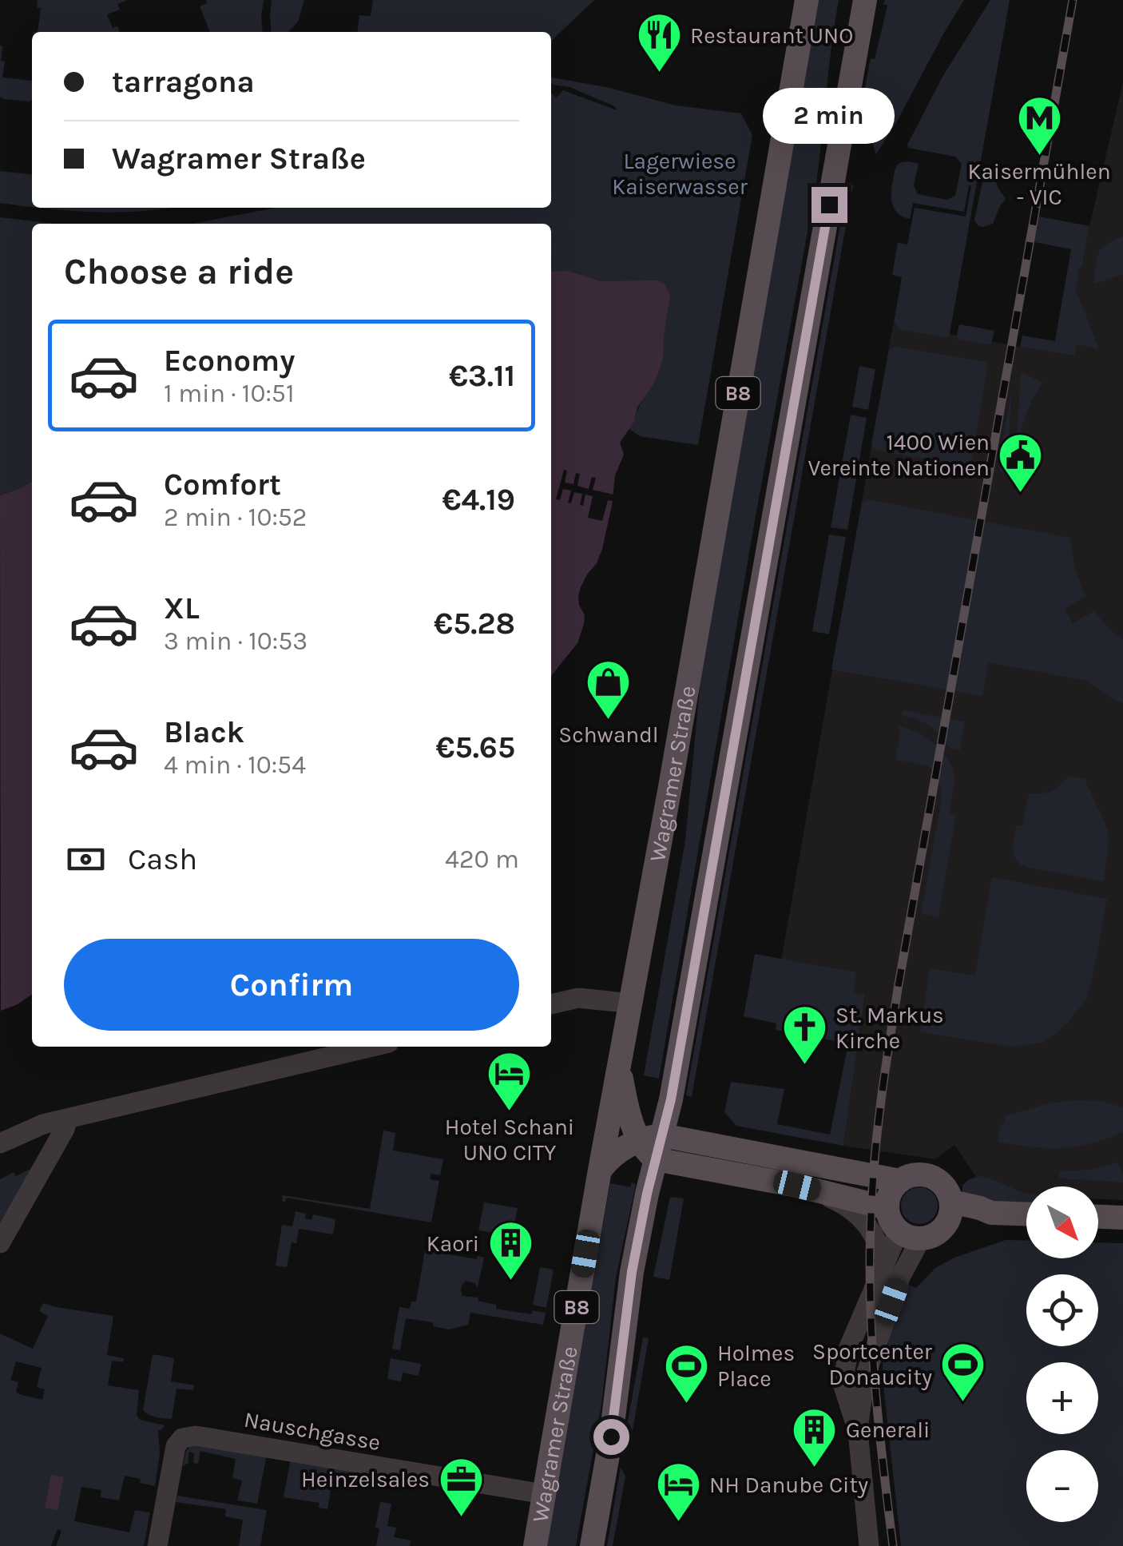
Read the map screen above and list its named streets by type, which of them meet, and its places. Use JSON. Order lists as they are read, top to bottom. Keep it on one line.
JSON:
{"streets":{"main road":["B8","Wagramer Straße"],"street":["Nauschgasse"]},"crossings":[["Wagramer Straße","Nauschgasse"]],"parks":["Lagerwiese Kaiserwasser"],"places":{"restaurant":["Restaurant UNO"],"metro station":["Kaisermühlen - VIC"],"public building":["1400 Wien Vereinte Nationen"],"shop":["Schwandl"],"church":["St. Markus Kirche"],"hotel":["Hotel Schani UNO CITY","NH Danube City"],"building":["Kaori","Generali"],"sports":["Sportcenter Donaucity","Holmes Place"],"office":["Heinzelsales"]},"north":"bottom right","page":{"banner":["tarragona","Wagramer Straße"],"bubble":"2 min","heading":"Choose a ride","list":[{"name":"Economy","note":"1 min · 10:51","value":"€3.11"},{"name":"Comfort","note":"2 min · 10:52","value":"€4.19"},{"name":"XL","note":"3 min · 10:53","value":"€5.28"},{"name":"Black","note":"4 min · 10:54","value":"€5.65"}],"pay":["Cash","420 m"],"buttons":"Confirm","map_buttons":["+","−"]}}
